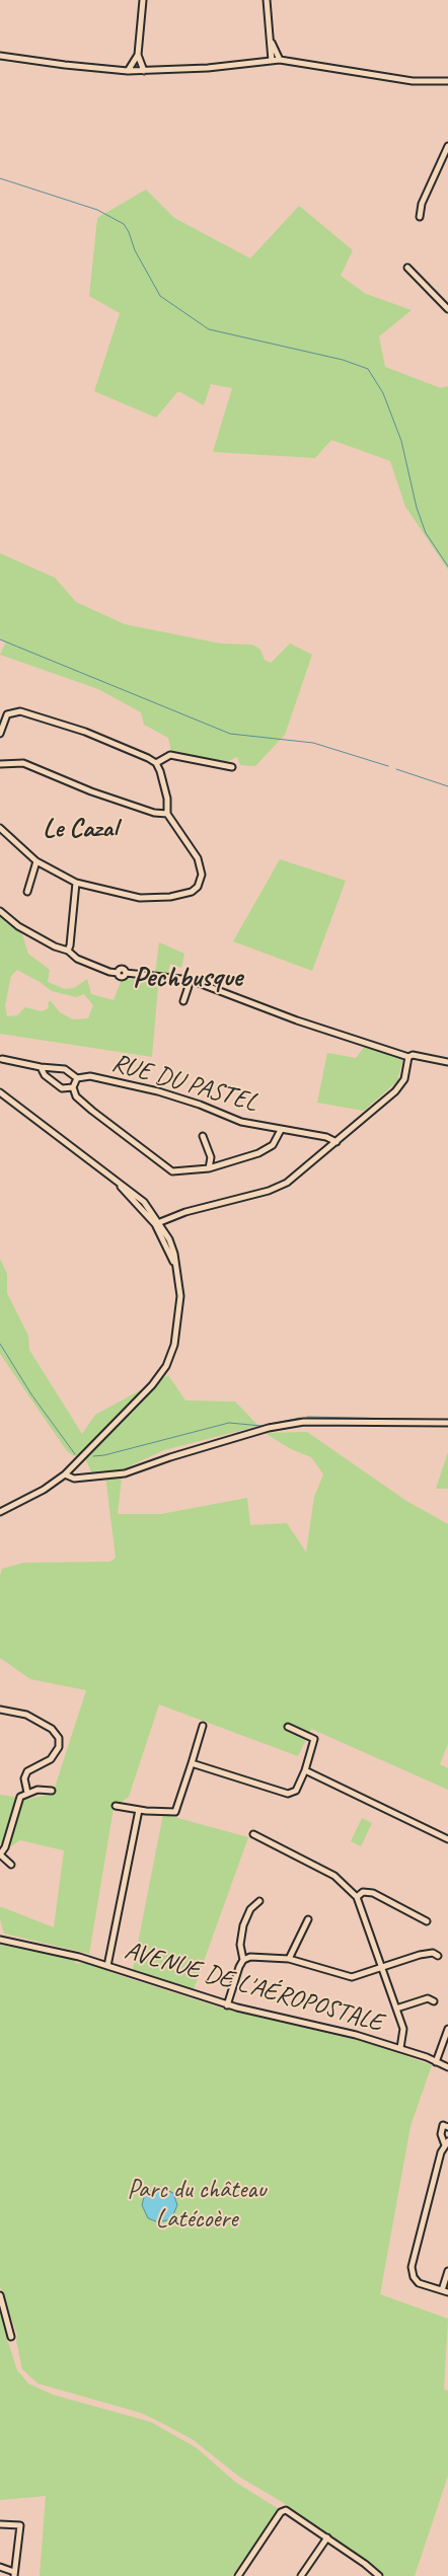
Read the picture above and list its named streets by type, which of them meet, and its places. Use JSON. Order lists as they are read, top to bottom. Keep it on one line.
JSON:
{"streets":{"street":["RUE DU PASTEL","AVENUE DE L'AÉROPOSTALE"]},"districts":["Le Cazal","Pechbusque"],"parks":["Parc du château Latécoère"]}
